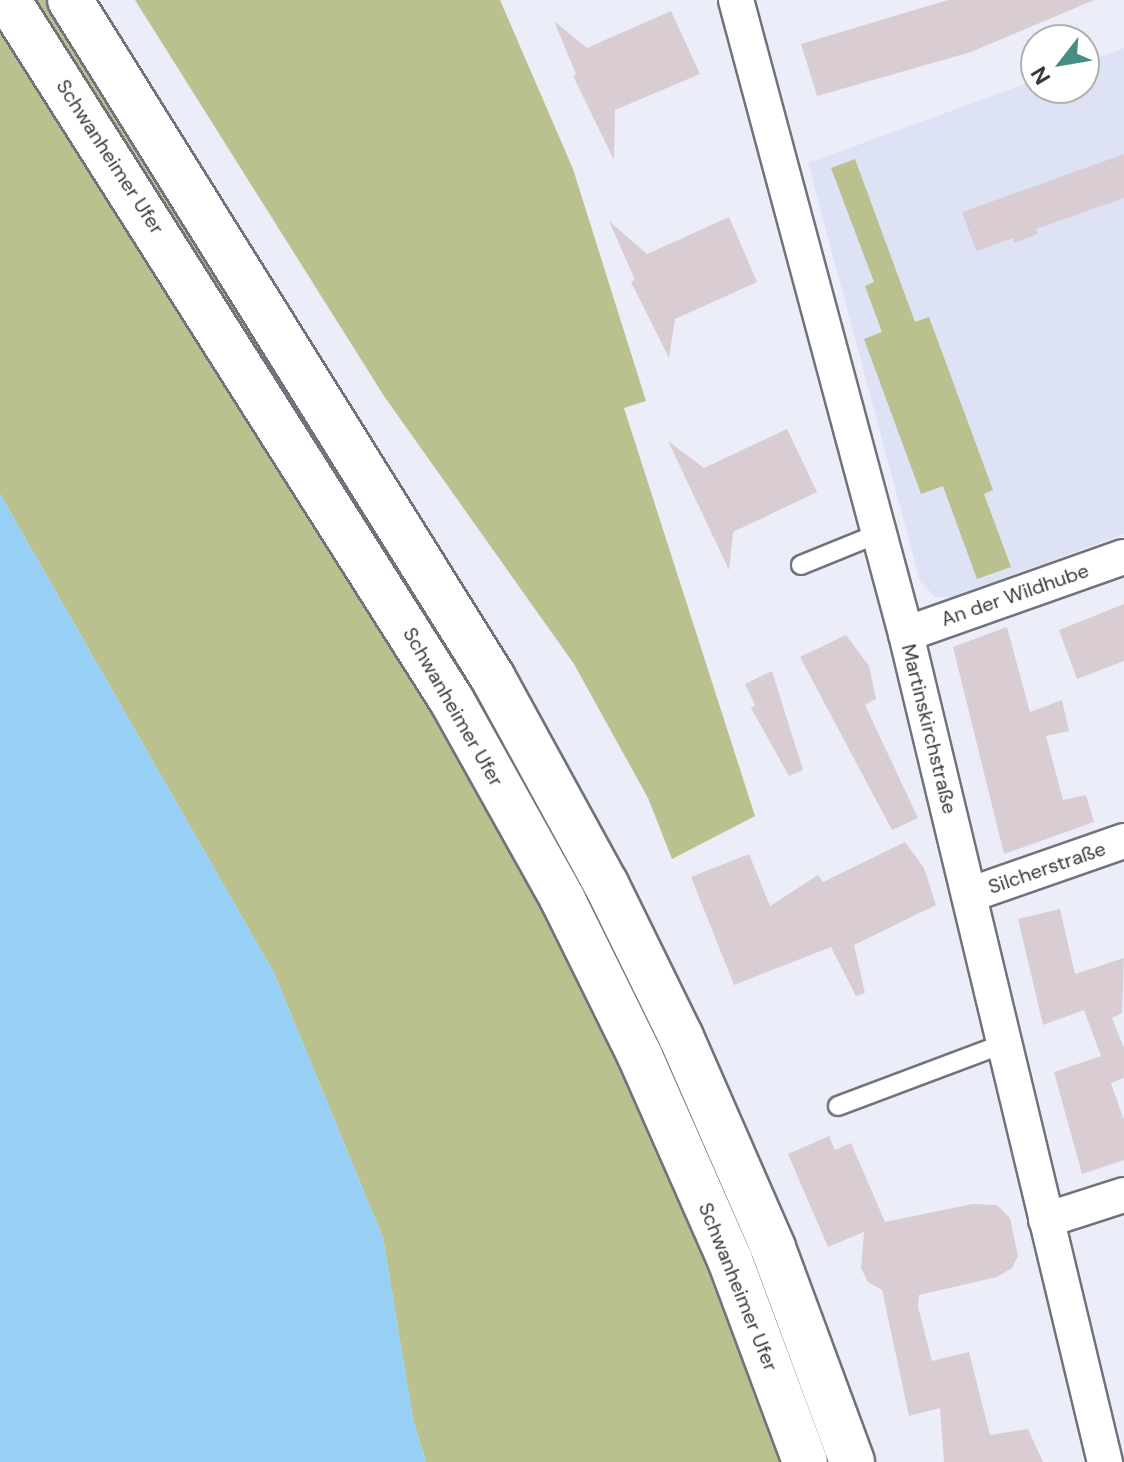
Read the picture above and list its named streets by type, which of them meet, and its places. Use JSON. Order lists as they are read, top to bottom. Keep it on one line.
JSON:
{"streets":{"main road":["Schwanheimer Ufer"],"street":["An der Wildhube","Martinskirchstraße","Silcherstraße"]},"crossings":[["An der Wildhube","Martinskirchstraße"],["Martinskirchstraße","Silcherstraße"]],"north":"bottom left"}
